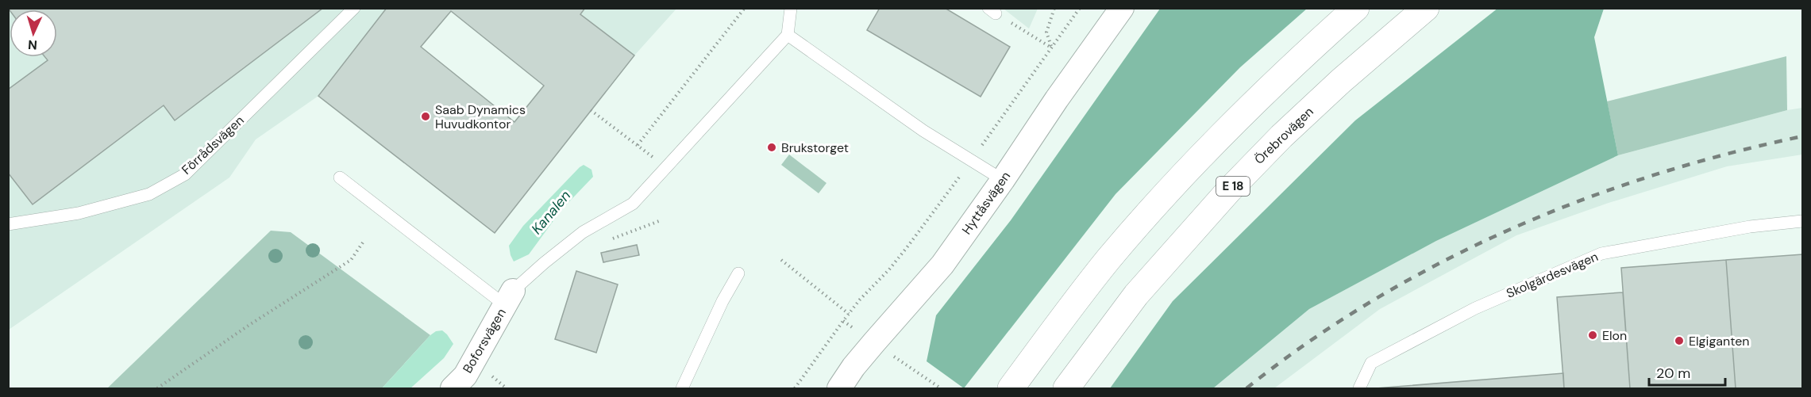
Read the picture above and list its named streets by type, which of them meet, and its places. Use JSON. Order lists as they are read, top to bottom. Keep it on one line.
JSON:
{"streets":{"highway":["Örebrovägen","E 18"],"street":["Hyttåsvägen","Boforsvägen"],"lane":["Förrådsvägen","Skolgärdesvägen"]},"water":["Kanalen"],"places":["Saab Dynamics Huvudkontor","Brukstorget","Elon","Elgiganten"],"scale_bar":"20 m","north":"bottom"}
